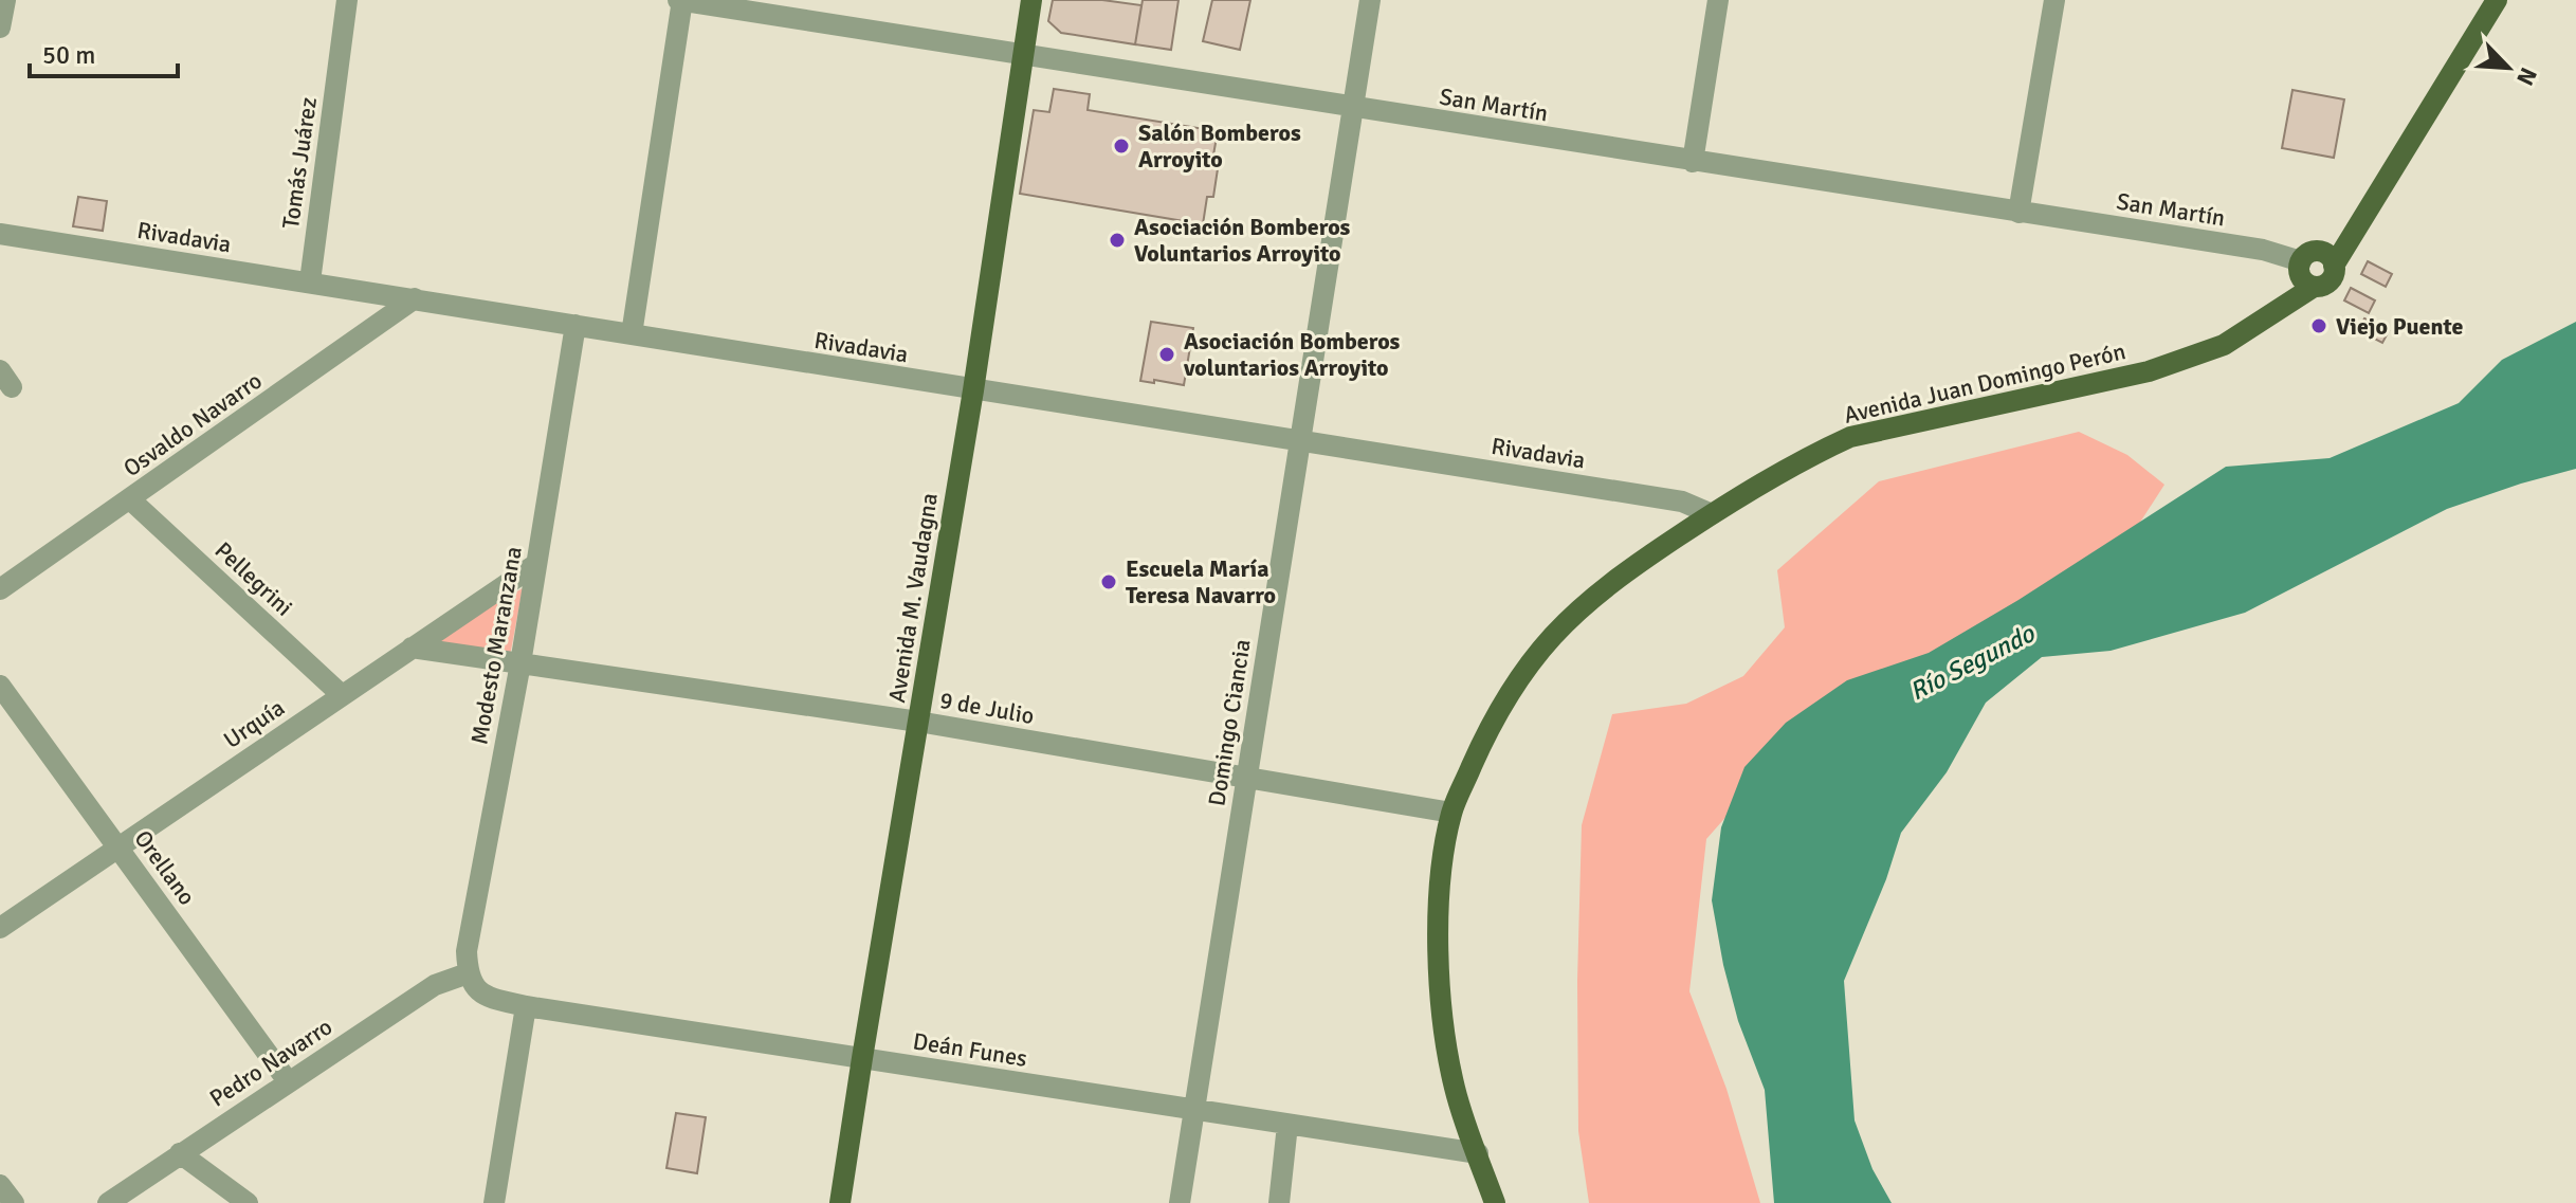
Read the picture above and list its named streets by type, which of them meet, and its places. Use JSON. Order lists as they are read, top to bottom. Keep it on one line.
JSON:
{"streets":{"main road":["Avenida Juan Domingo Perón","Avenida M. Vaudagna"],"street":["San Martín","Tomás Juárez","Rivadavia","Osvaldo Navarro","Pellegrini","Modesto Maranzana","9 de Julio","Domingo Ciancia","Urquía","Orellano","Deán Funes","Pedro Navarro"]},"crossings":[["San Martín","Avenida Juan Domingo Perón"],["San Martín","Avenida M. Vaudagna"],["San Martín","Domingo Ciancia"],["Tomás Juárez","Rivadavia"],["Rivadavia","Avenida Juan Domingo Perón"],["Rivadavia","Osvaldo Navarro"],["Rivadavia","Avenida M. Vaudagna"],["Rivadavia","Modesto Maranzana"],["Rivadavia","Domingo Ciancia"],["Avenida Juan Domingo Perón","9 de Julio"],["Avenida Juan Domingo Perón","Deán Funes"],["Osvaldo Navarro","Pellegrini"],["Pellegrini","Urquía"],["Avenida M. Vaudagna","9 de Julio"],["Avenida M. Vaudagna","Deán Funes"],["Modesto Maranzana","9 de Julio"],["Modesto Maranzana","Urquía"],["Modesto Maranzana","Deán Funes"],["Modesto Maranzana","Pedro Navarro"],["9 de Julio","Domingo Ciancia"],["9 de Julio","Urquía"],["Domingo Ciancia","Deán Funes"],["Urquía","Orellano"],["Orellano","Pedro Navarro"],["Deán Funes","Pedro Navarro"]],"water":["Río Segundo"],"places":["Salón Bomberos Arroyito","Asociación Bomberos Voluntarios Arroyito","Viejo Puente","Asociación Bomberos voluntarios Arroyito","Escuela María Teresa Navarro"],"scale_bar":"50 m","north":"bottom right"}
